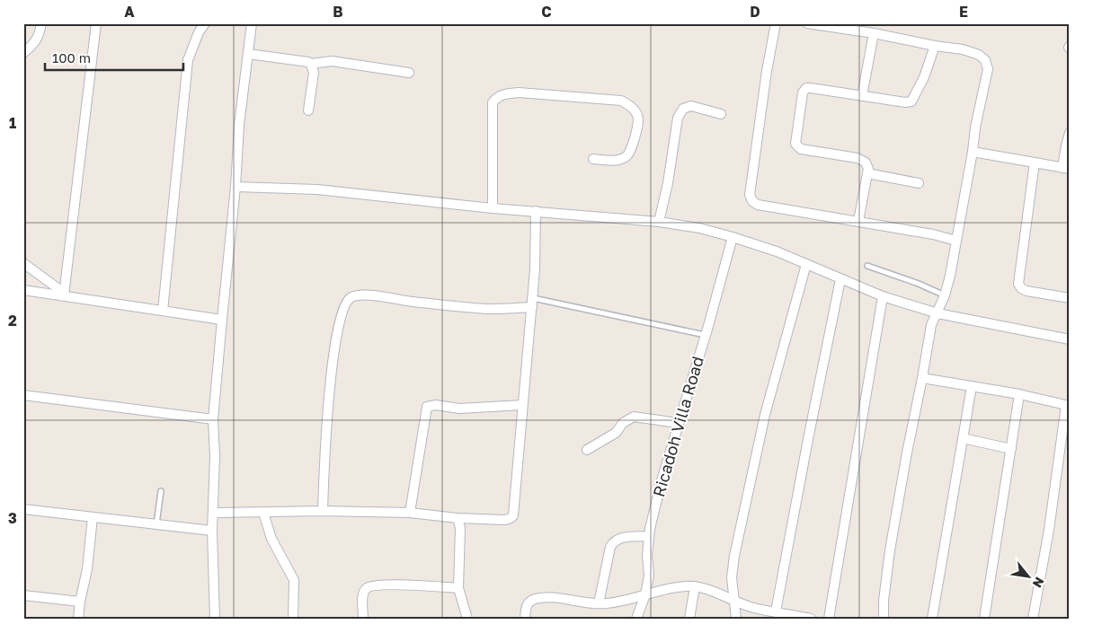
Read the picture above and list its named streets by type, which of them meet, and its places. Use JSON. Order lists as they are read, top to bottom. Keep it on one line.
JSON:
{"streets":{"street":["Ricadoh Villa Road"]},"scale_bar":"100 m","north":"bottom right","grid":{"columns":["A","B","C","D","E"],"rows":["1","2","3"]}}
